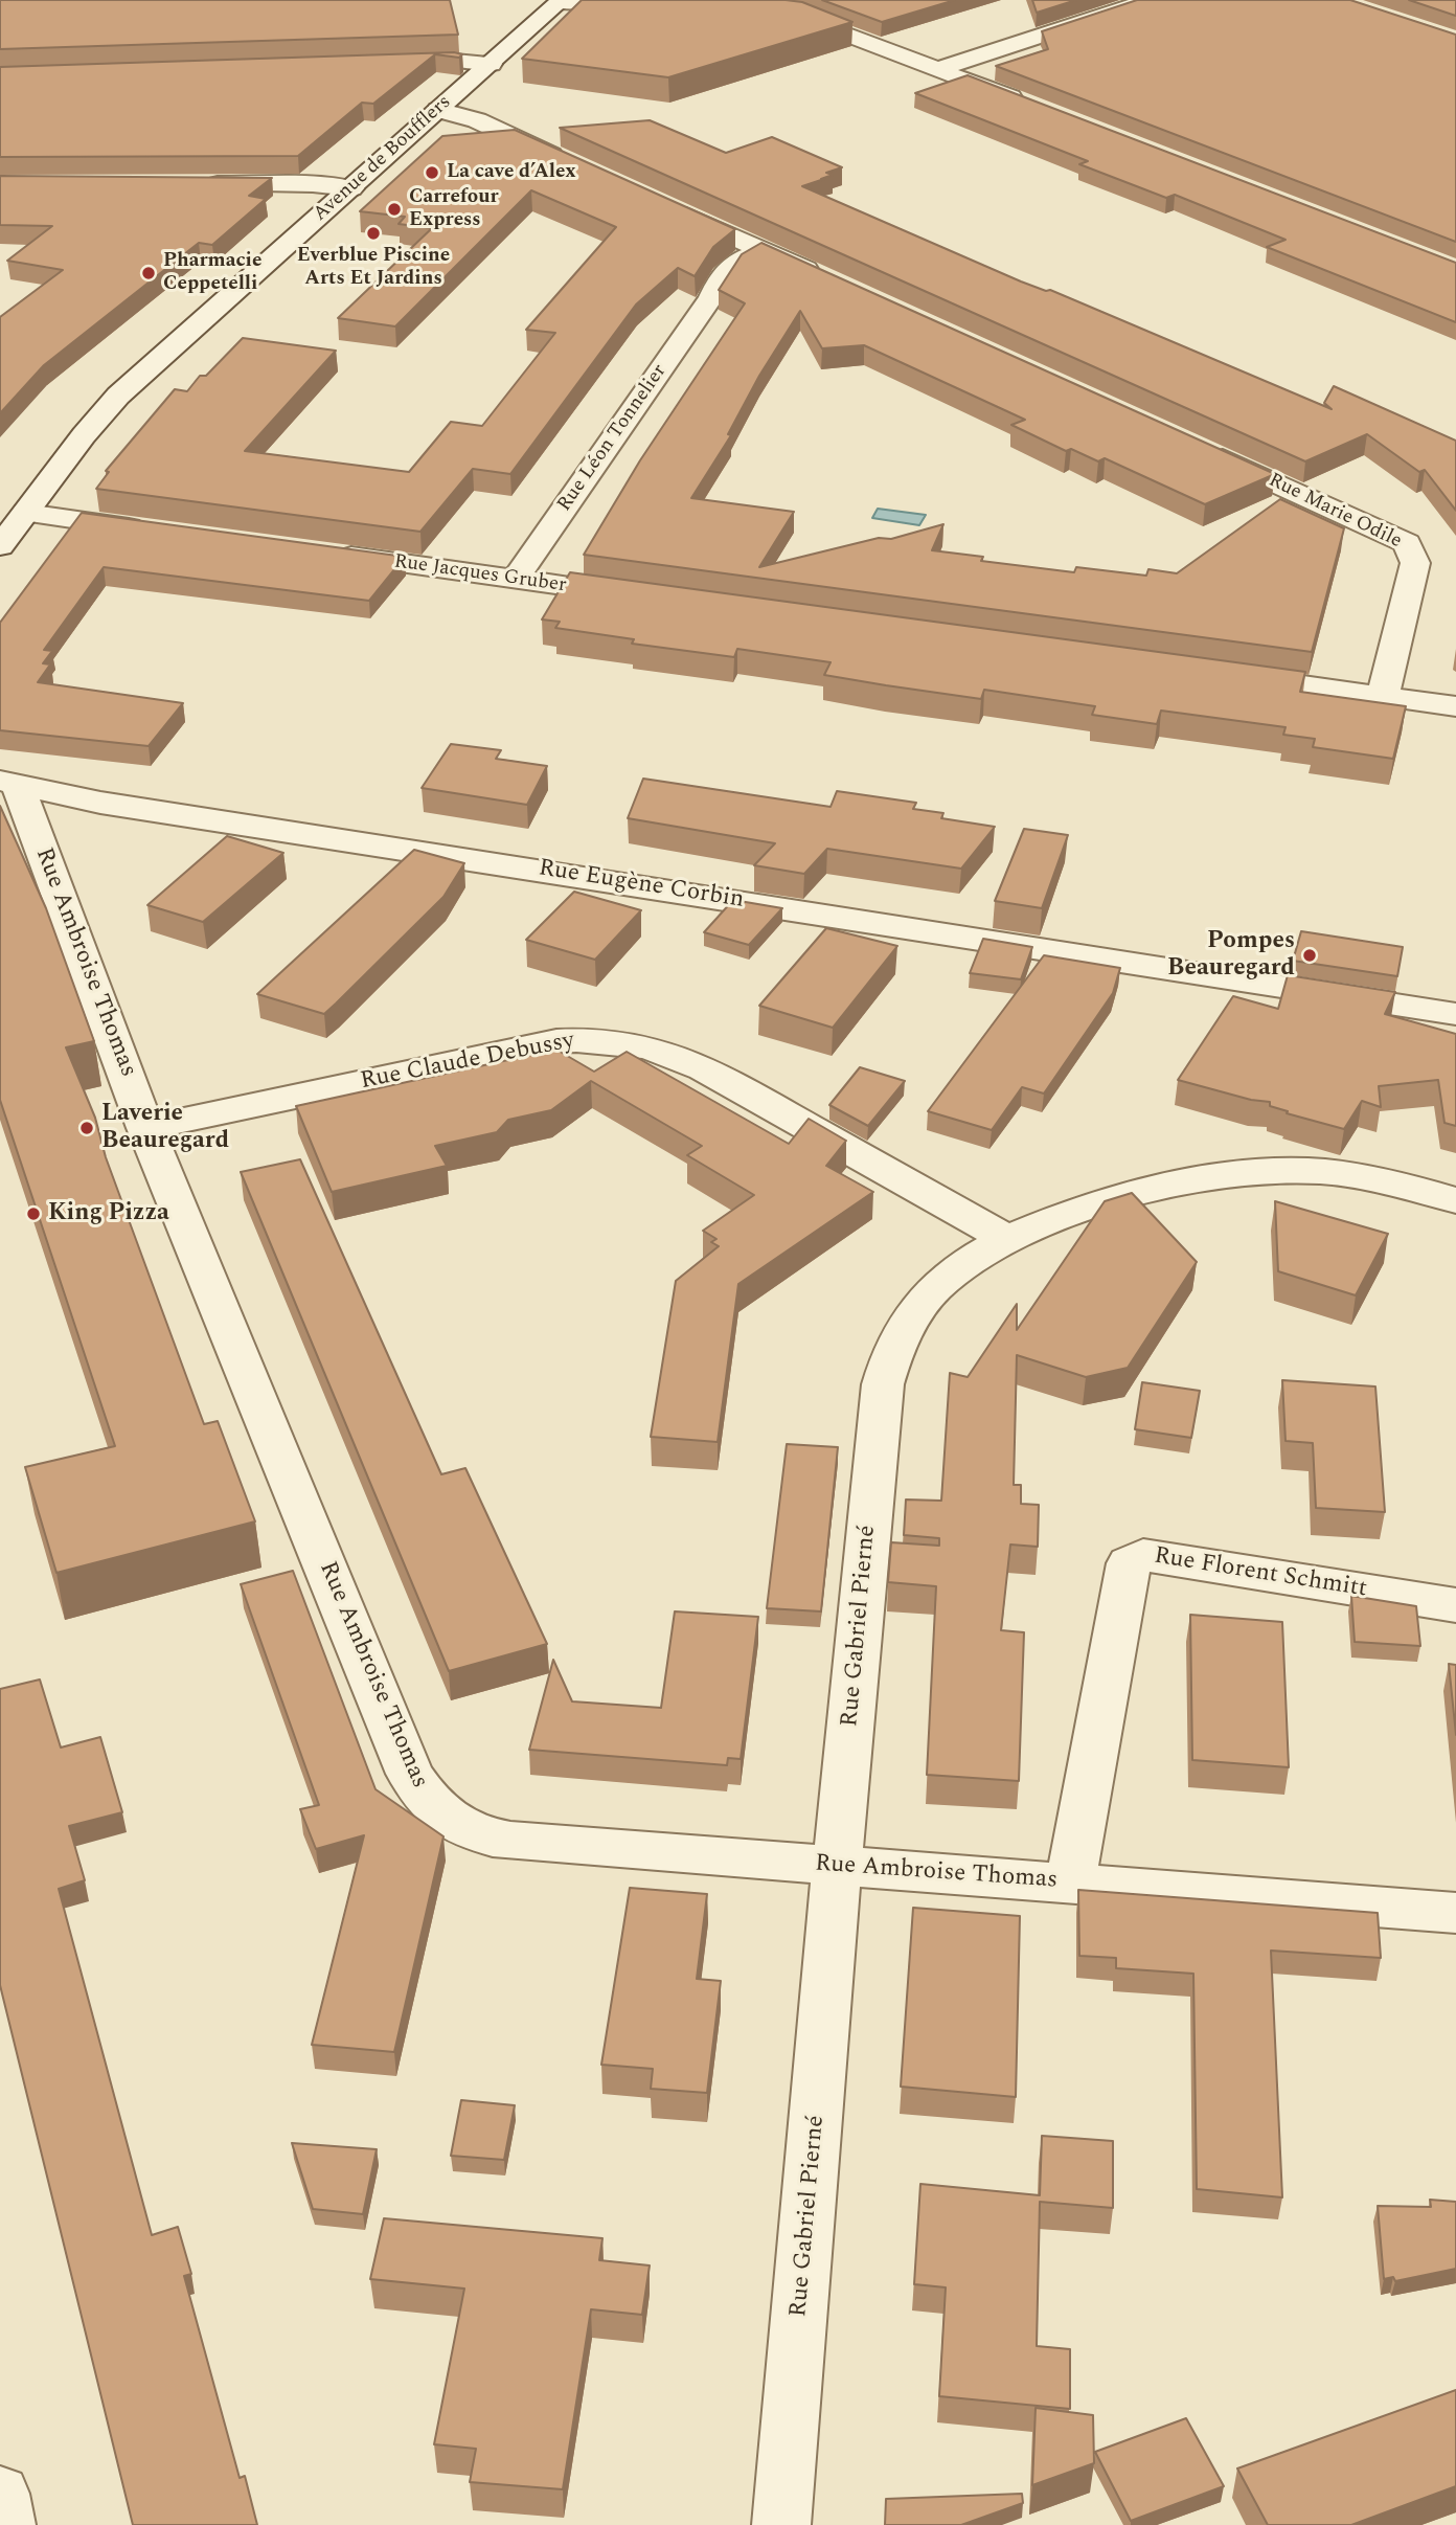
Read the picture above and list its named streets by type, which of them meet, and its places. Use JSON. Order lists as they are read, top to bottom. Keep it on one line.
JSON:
{"streets":{"street":["Avenue de Boufflers","Rue Léon Tonnelier","Rue Marie Odile","Rue Jacques Gruber","Rue Eugène Corbin","Rue Ambroise Thomas","Rue Claude Debussy","Rue Florent Schmitt","Rue Gabriel Pierné"]},"crossings":[["Rue Léon Tonnelier","Rue Jacques Gruber"],["Rue Eugène Corbin","Rue Ambroise Thomas"],["Rue Ambroise Thomas","Rue Claude Debussy"],["Rue Ambroise Thomas","Rue Florent Schmitt"],["Rue Ambroise Thomas","Rue Gabriel Pierné"],["Rue Claude Debussy","Rue Gabriel Pierné"]],"places":["La cave d’Alex","Carrefour Express","Everblue Piscine Arts Et Jardins","Pharmacie Ceppetelli","Pompes Beauregard","Laverie Beauregard","King Pizza"]}
